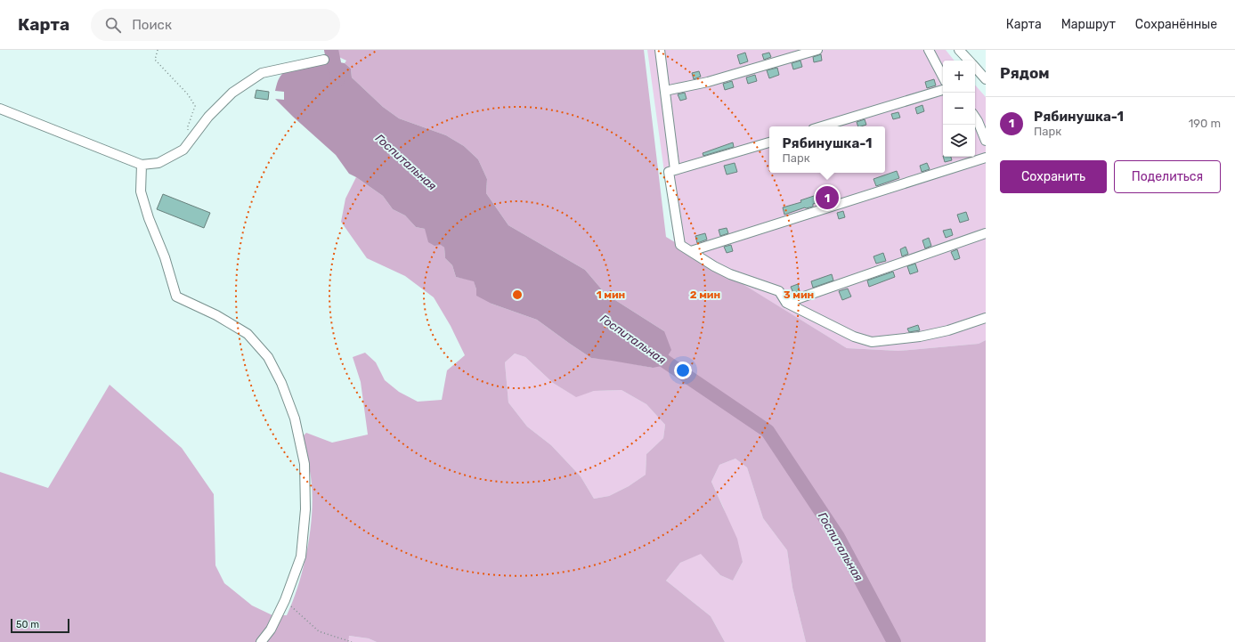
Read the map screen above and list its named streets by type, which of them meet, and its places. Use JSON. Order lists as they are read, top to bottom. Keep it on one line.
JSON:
{"water":["Госпитальная"],"scale_bar":"50 m","page":{"header":"Карта","search":"Поиск","nav":["Карта","Маршрут","Сохранённые"],"heading":"Рядом","map_buttons":["+","−"],"list":[{"mark":"1","name":"Рябинушка-1","note":"Парк","value":"190 m"}],"popup":["Рябинушка-1","Парк"],"buttons":["Сохранить","Поделиться"],"pins":"1","scale":"50 m"},"rings":["1 мин","2 мин","3 мин"]}
